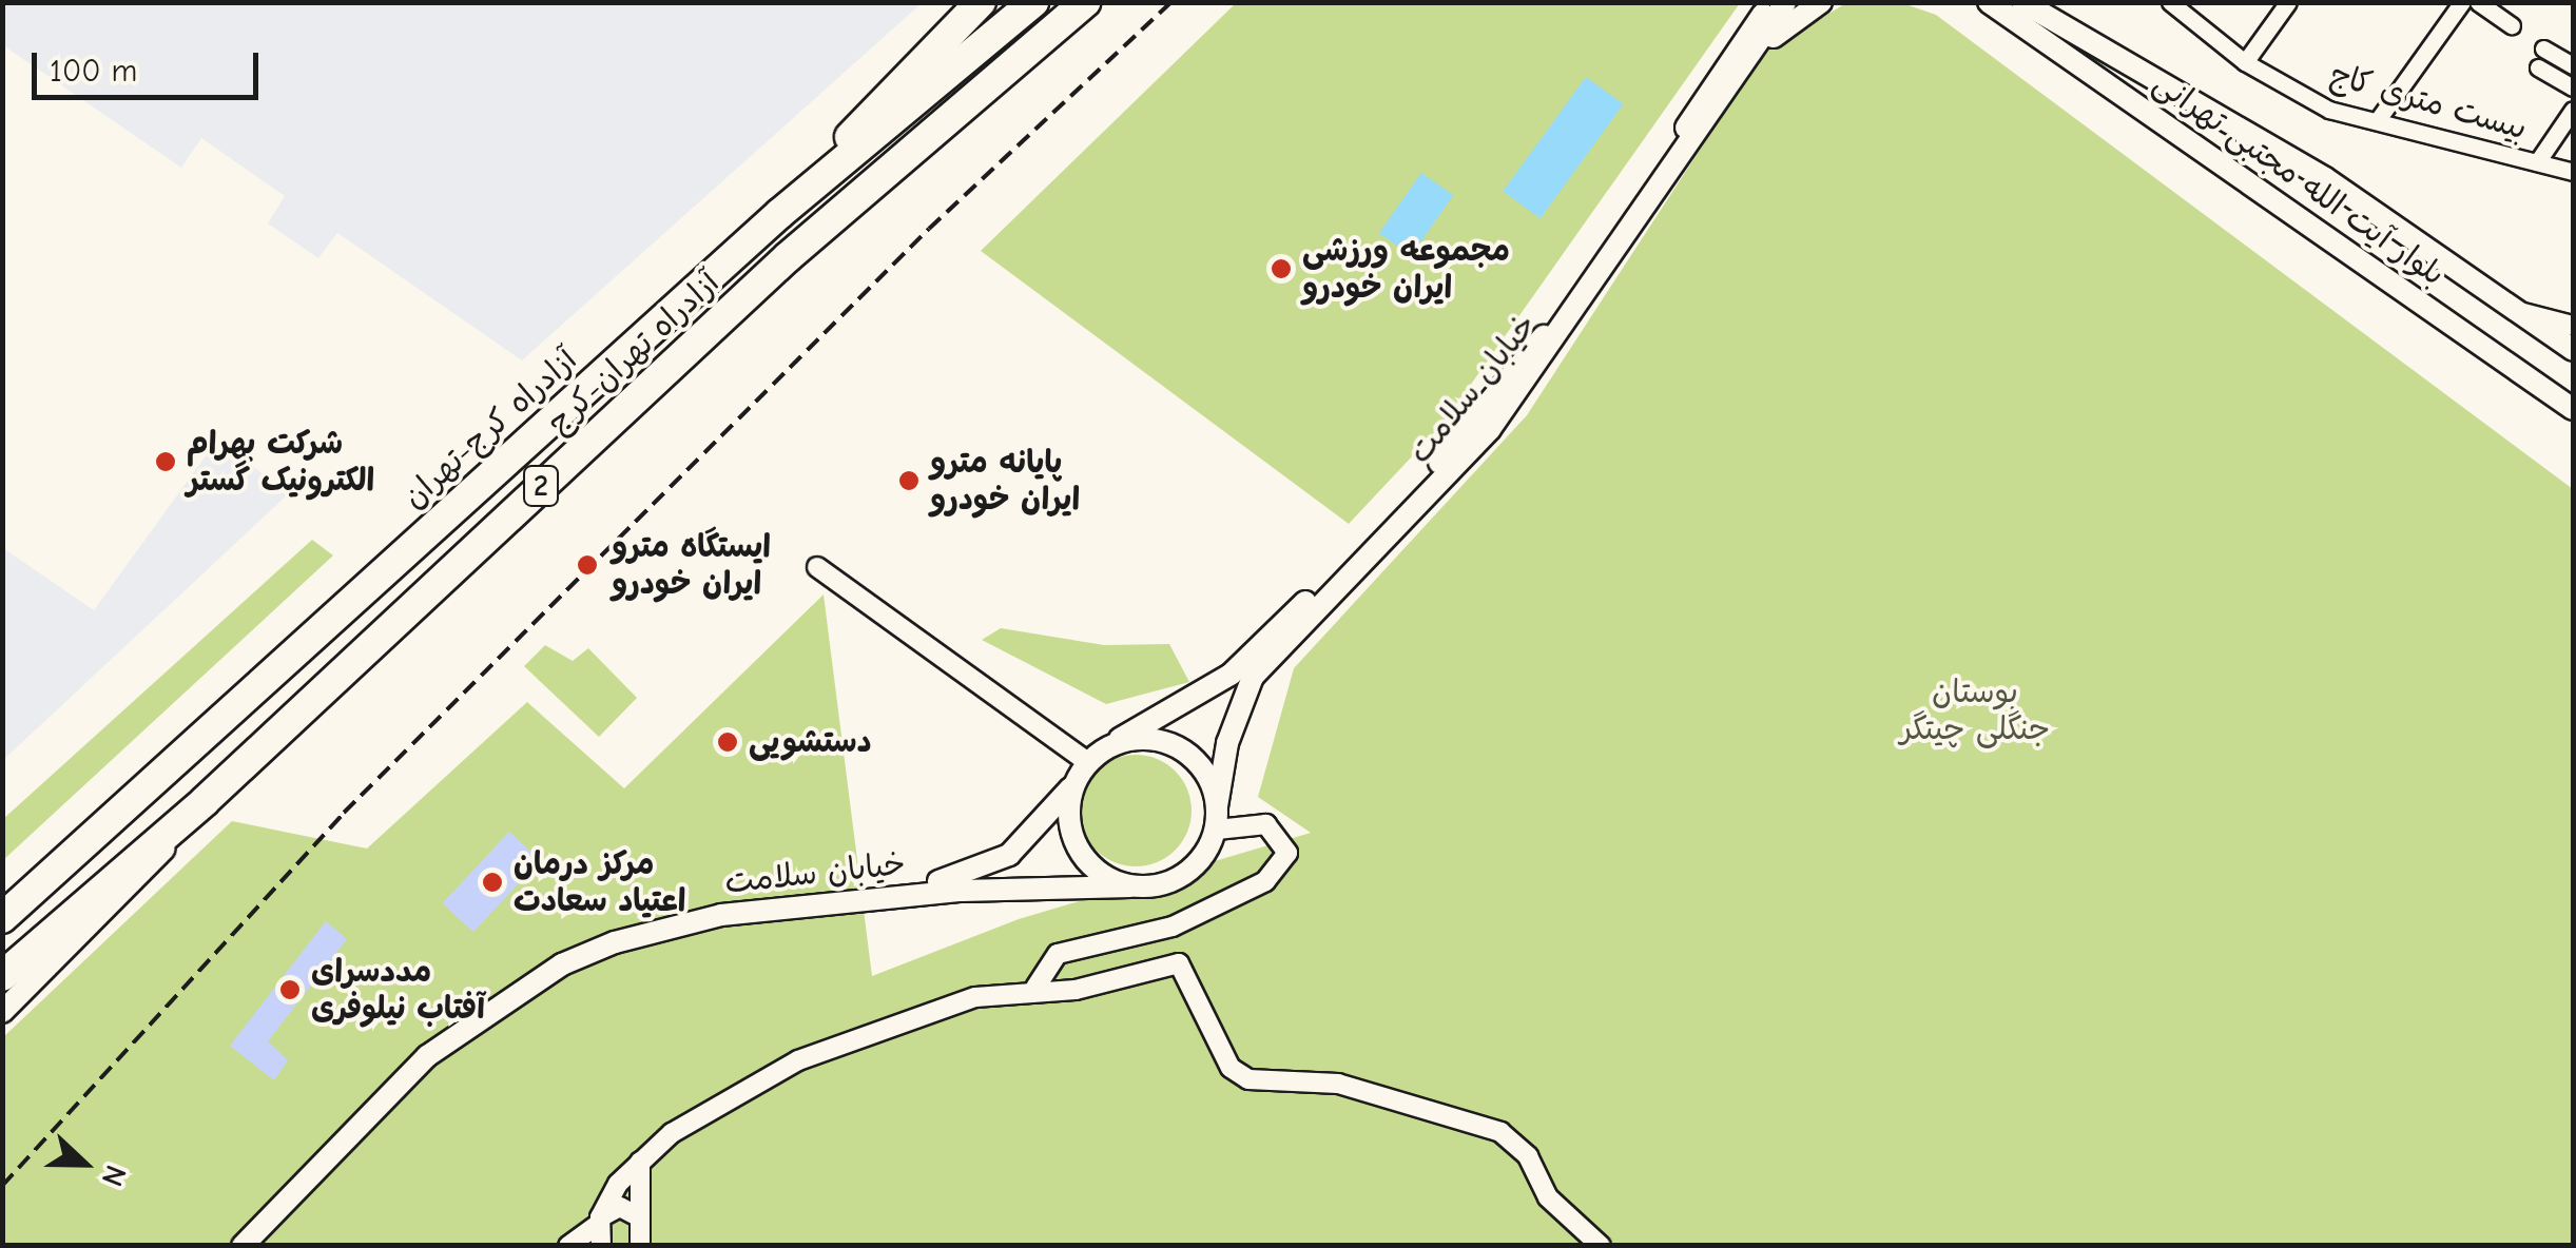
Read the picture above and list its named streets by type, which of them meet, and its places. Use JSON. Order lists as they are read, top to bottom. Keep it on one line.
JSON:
{"streets":{"highway":["آزادراه تهران-کرج","آزادراه کرج-تهران","2"],"main road":["بلوار آیت الله مجتبی تهرانی","خیابان سلامت"],"street":["بیست متری کاج"]},"parks":["بوستان جنگلی چیتگر"],"places":["مجموعه ورزشی ایران خودرو","شرکت بهرام الکترونیک گستر","پایانه مترو ایران خودرو","ایستگاه مترو ایران خودرو","دستشویی","مرکز درمان اعتیاد سعادت","مددسرای آفتاب نیلوفری"],"scale_bar":"100 m","north":"right"}
